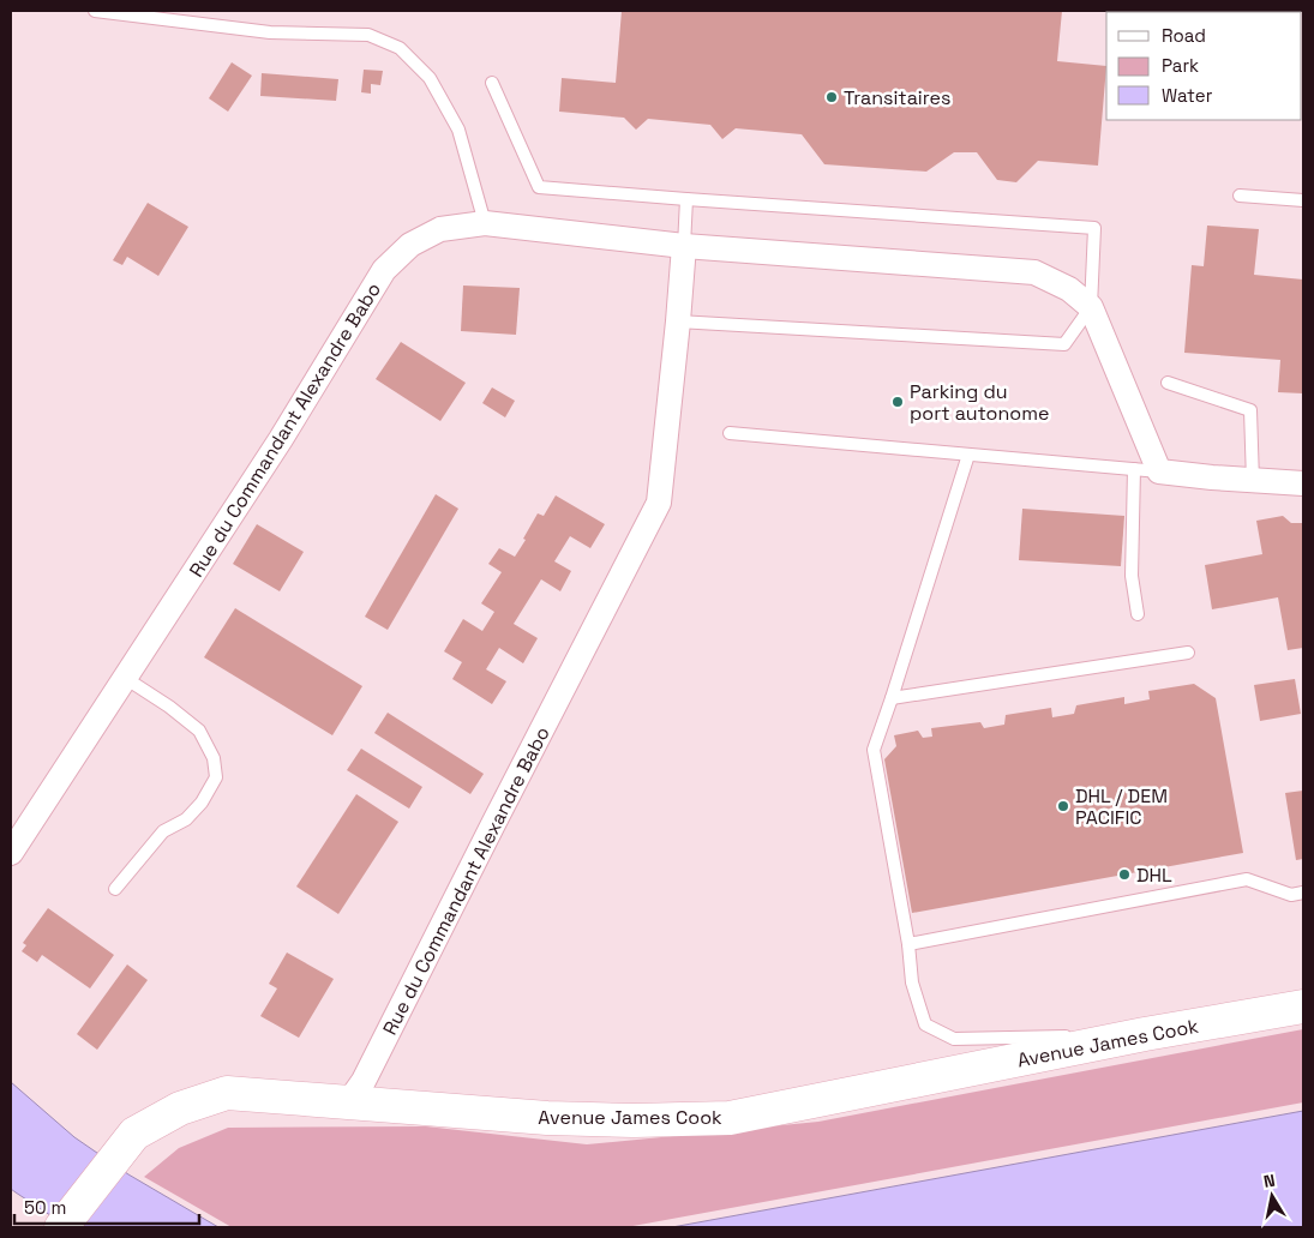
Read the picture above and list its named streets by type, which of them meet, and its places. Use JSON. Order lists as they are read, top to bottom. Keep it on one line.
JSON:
{"streets":{"main road":["Avenue James Cook"],"street":["Rue du Commandant Alexandre Babo"]},"crossings":[["Rue du Commandant Alexandre Babo","Avenue James Cook"]],"places":["Transitaires","Parking du port autonome","DHL / DEM PACIFIC","DHL"],"legend":["Road","Park","Water"],"scale_bar":"50 m","north":"top"}
